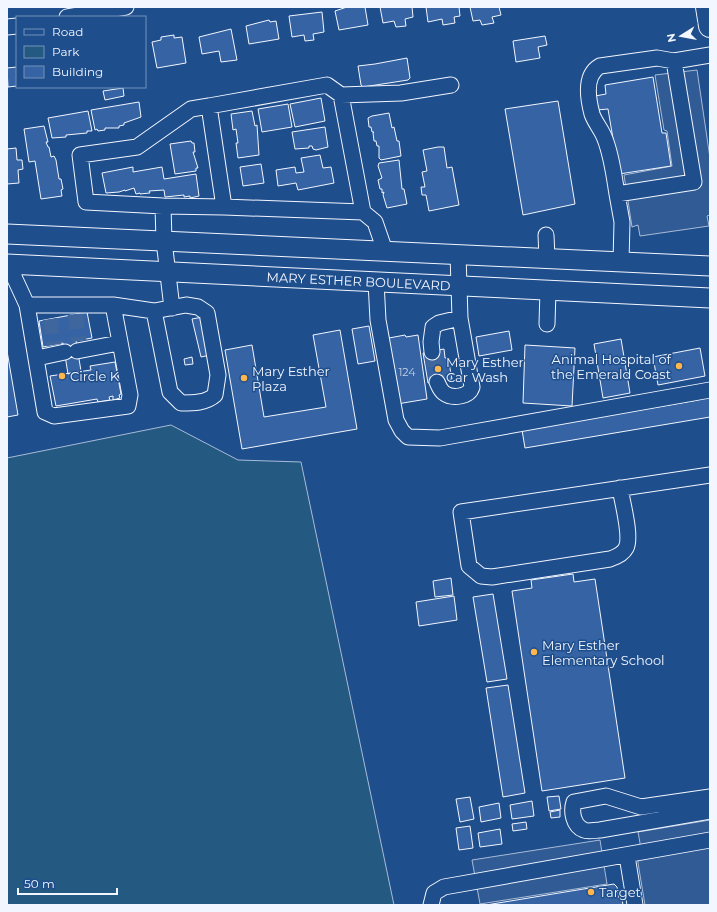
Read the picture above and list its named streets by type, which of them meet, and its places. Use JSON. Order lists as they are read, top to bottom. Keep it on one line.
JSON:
{"streets":{"main road":["MARY ESTHER BOULEVARD"]},"places":["Animal Hospital of the Emerald Coast","Mary Esther Car Wash","Circle K","Mary Esther Plaza","Mary Esther Elementary School","Target"],"house_numbers":["124"],"legend":["Road","Park","Building"],"scale_bar":"50 m","north":"left"}
